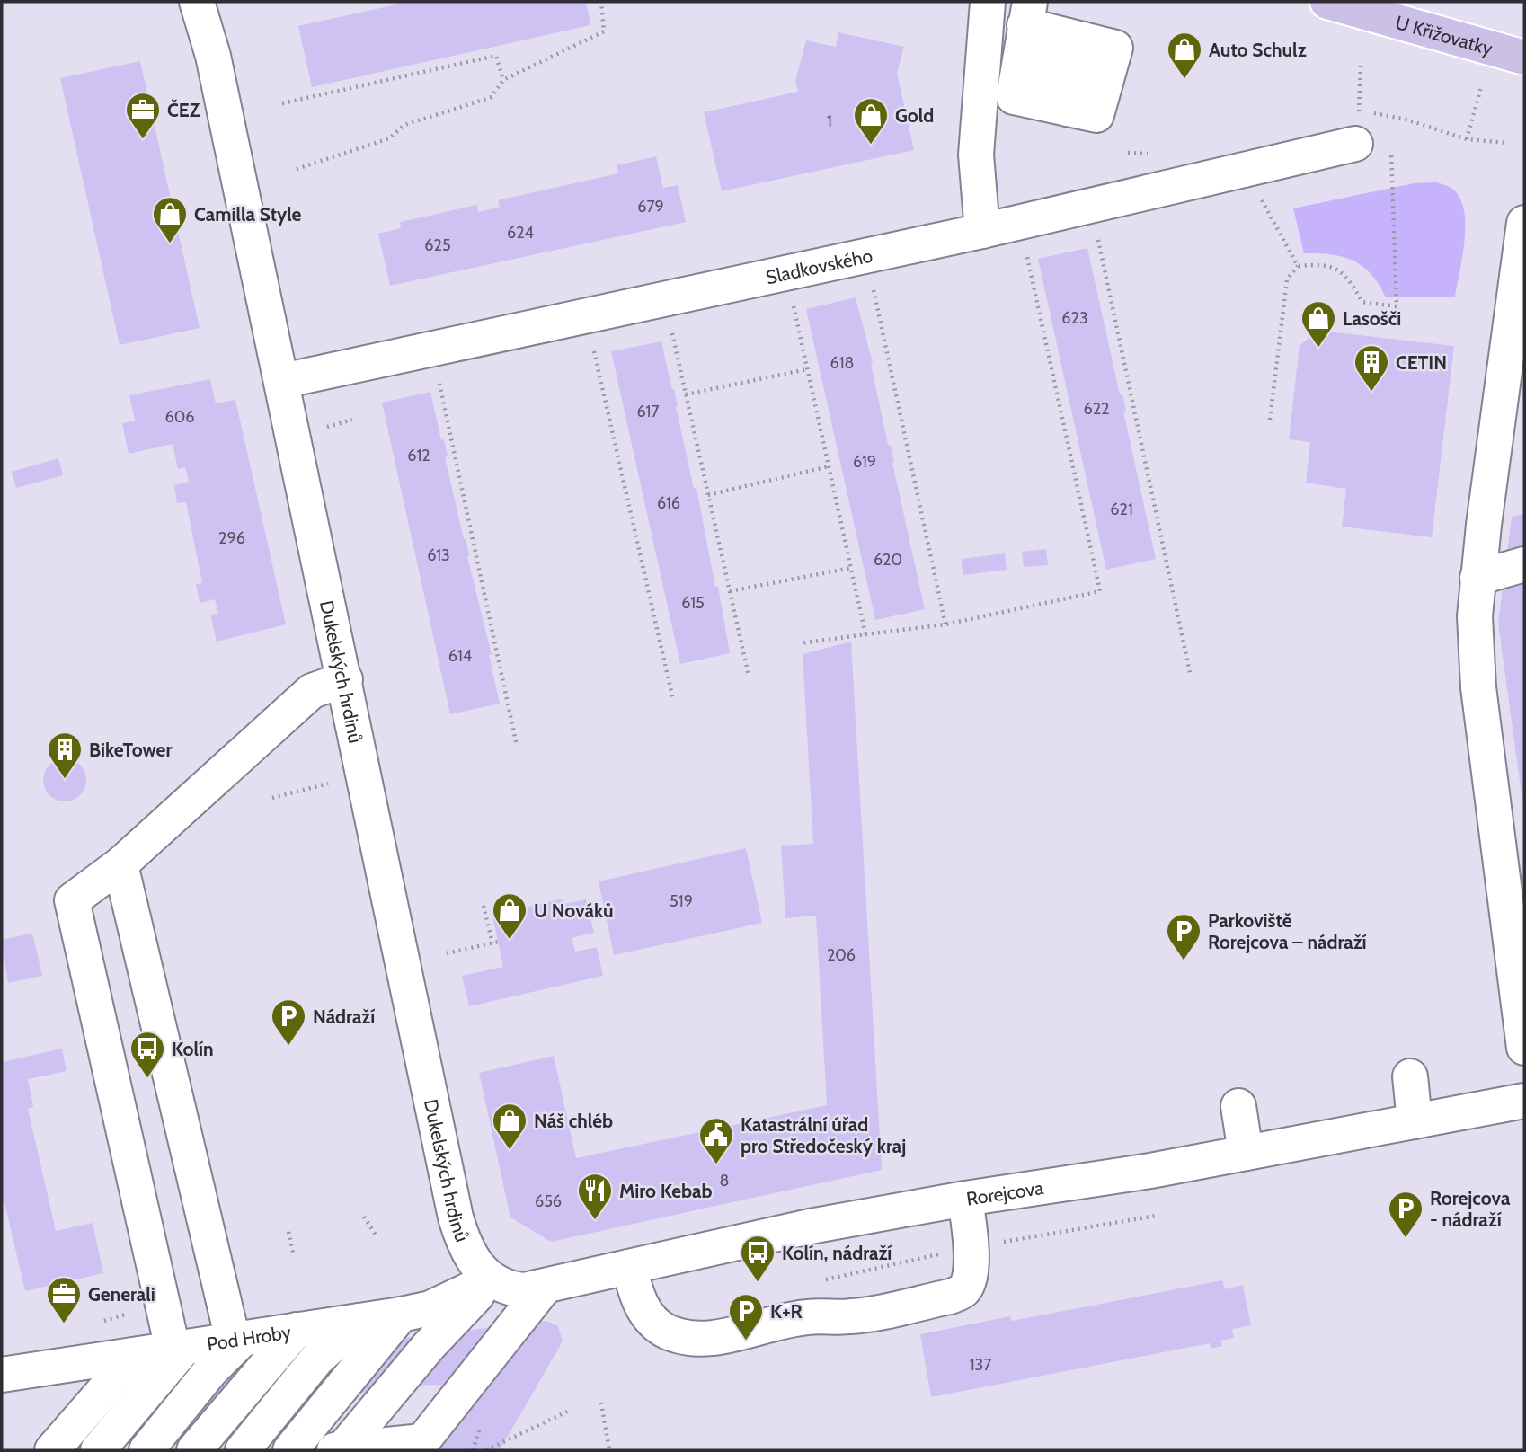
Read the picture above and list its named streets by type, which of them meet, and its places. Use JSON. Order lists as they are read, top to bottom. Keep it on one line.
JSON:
{"streets":{"main road":["U Křižovatky"],"street":["Sladkovského","Dukelských hrdinů","Rorejcova","Pod Hroby"]},"crossings":[["Sladkovského","Dukelských hrdinů"],["Dukelských hrdinů","Rorejcova"],["Dukelských hrdinů","Pod Hroby"],["Rorejcova","Pod Hroby"]],"places":{"shop":["Auto Schulz","Gold","Camilla Style","Lasošči","U Nováků","Náš chléb"],"office":["ČEZ","Generali"],"building":["CETIN","BikeTower"],"parking":["Parkoviště Rorejcova – nádraží","Nádraží","Rorejcova - nádraží","K+R"],"bus stop":["Kolín","Kolín, nádraží"],"public building":["Katastrální úřad pro Středočeský kraj"],"restaurant":["Miro Kebab"]},"house_numbers":["1","679","624","625","623","618","622","617","606","612","619","616","621","296","613","620","615","614","519","206","8","656","137"]}
